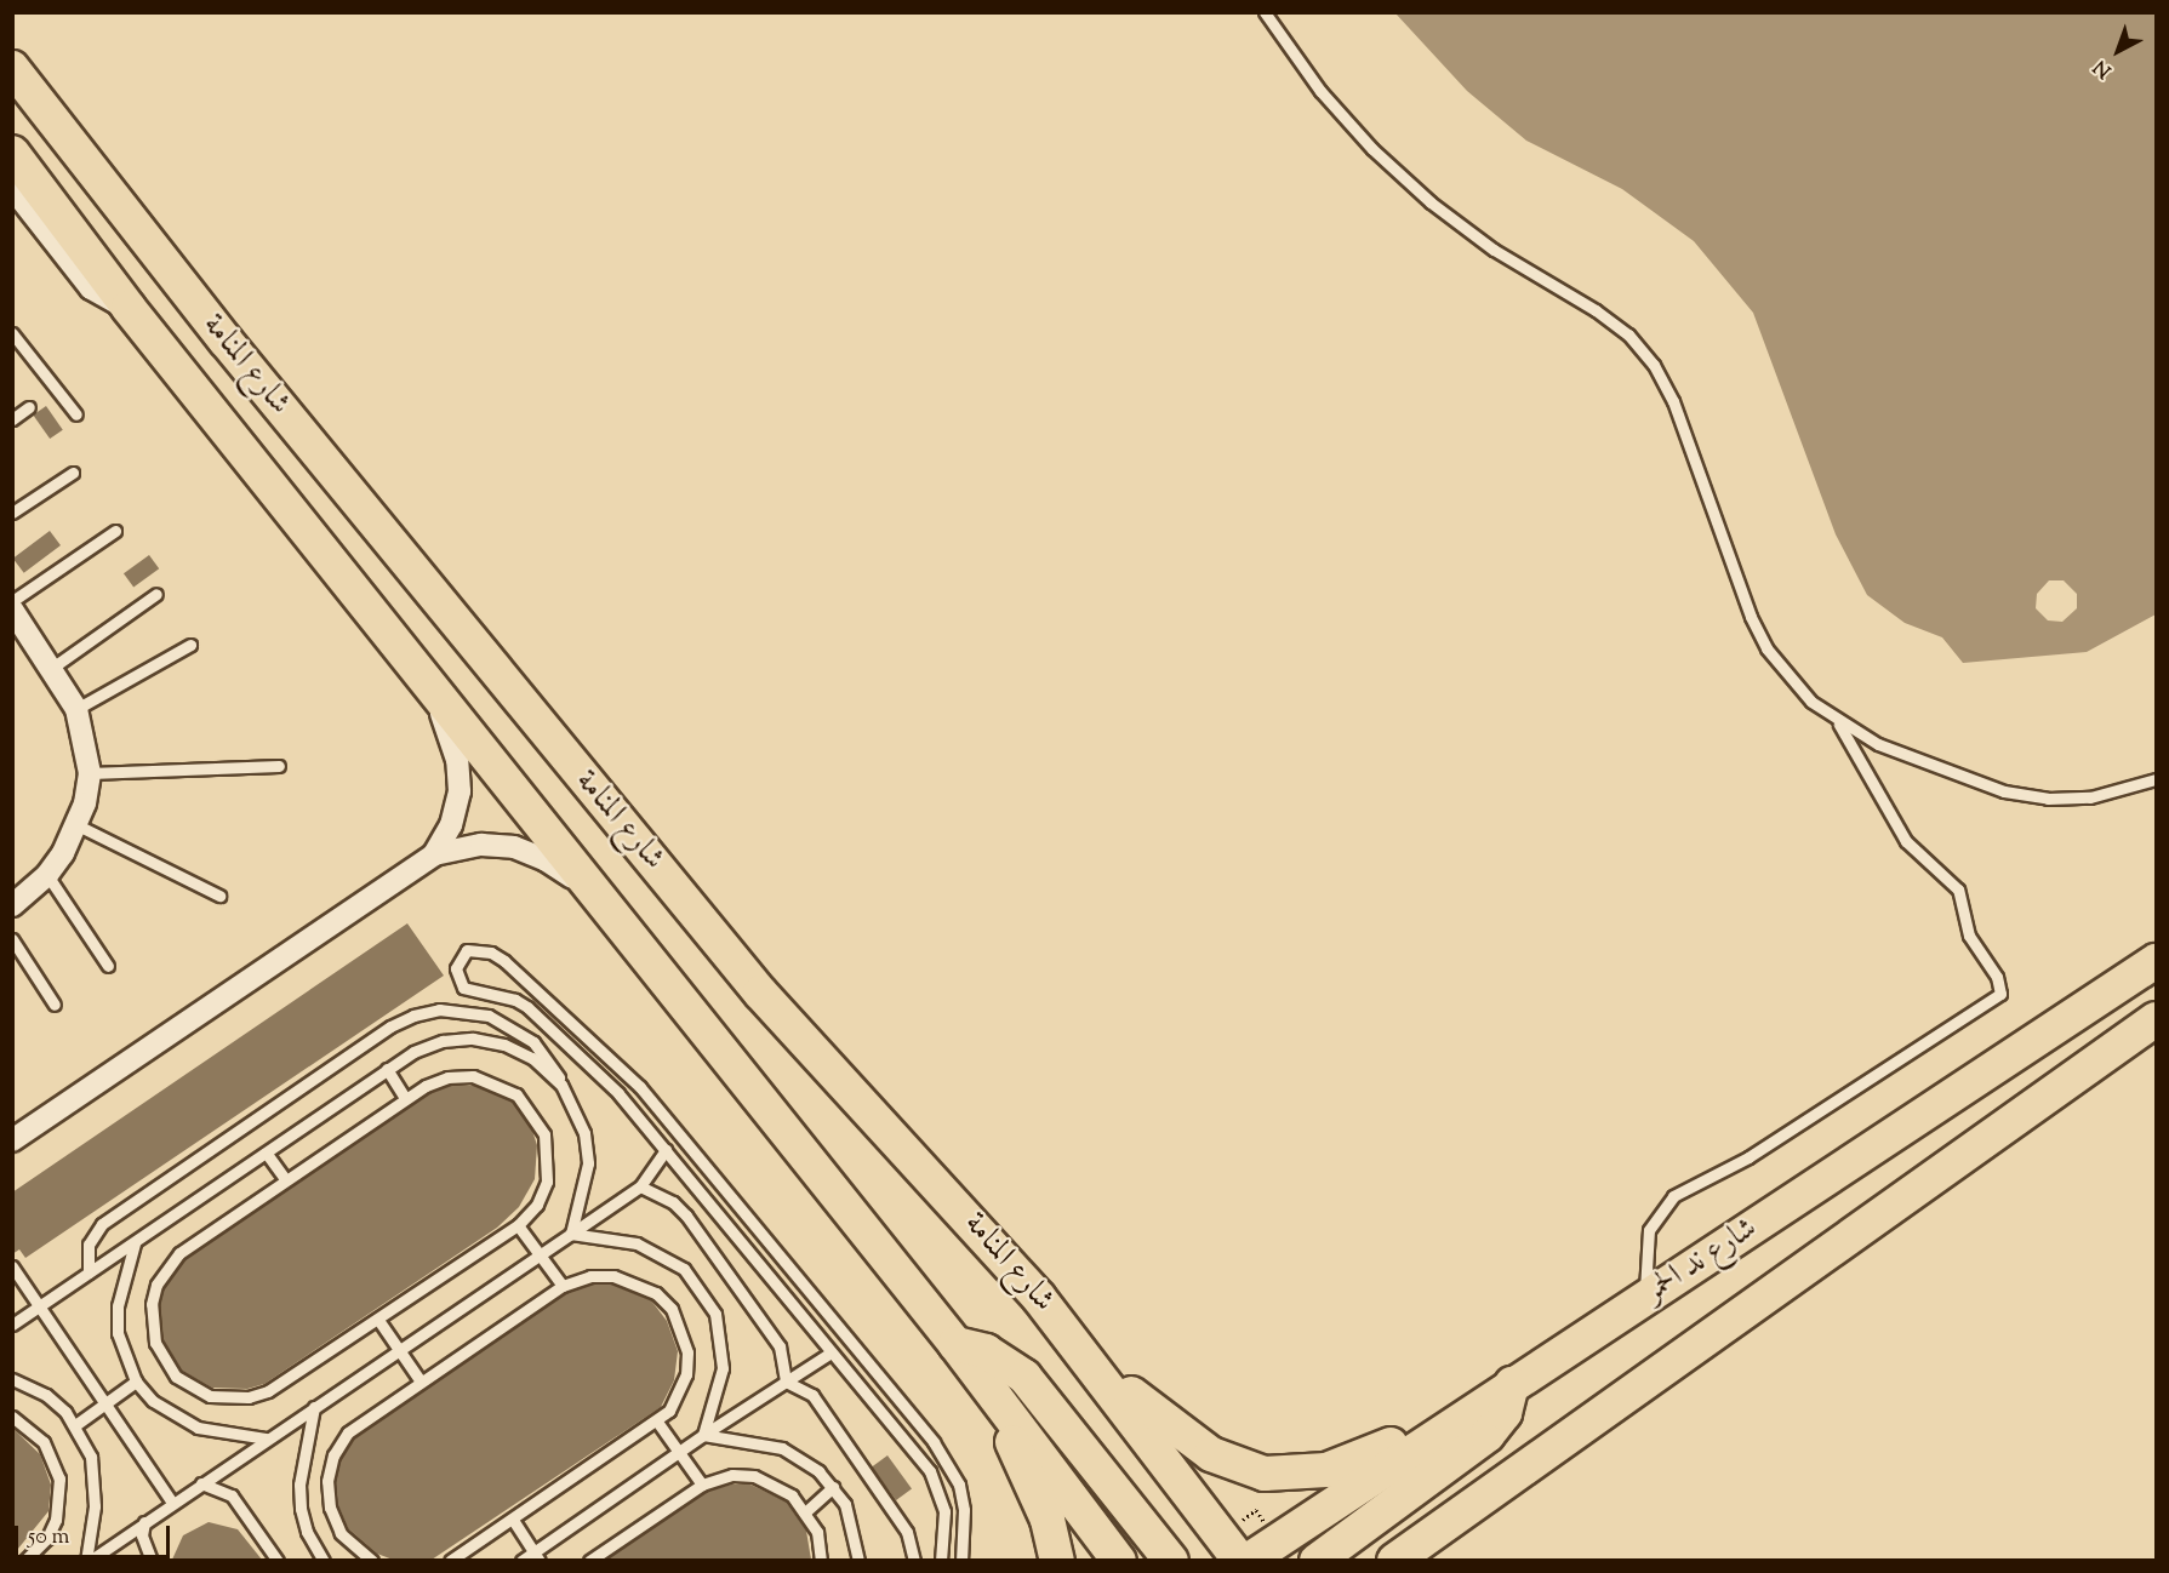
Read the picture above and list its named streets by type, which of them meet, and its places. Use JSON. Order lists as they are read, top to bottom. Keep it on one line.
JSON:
{"streets":{"main road":["شارع المنامة","شارع ند الحمر"]},"scale_bar":"50 m","north":"bottom left"}
